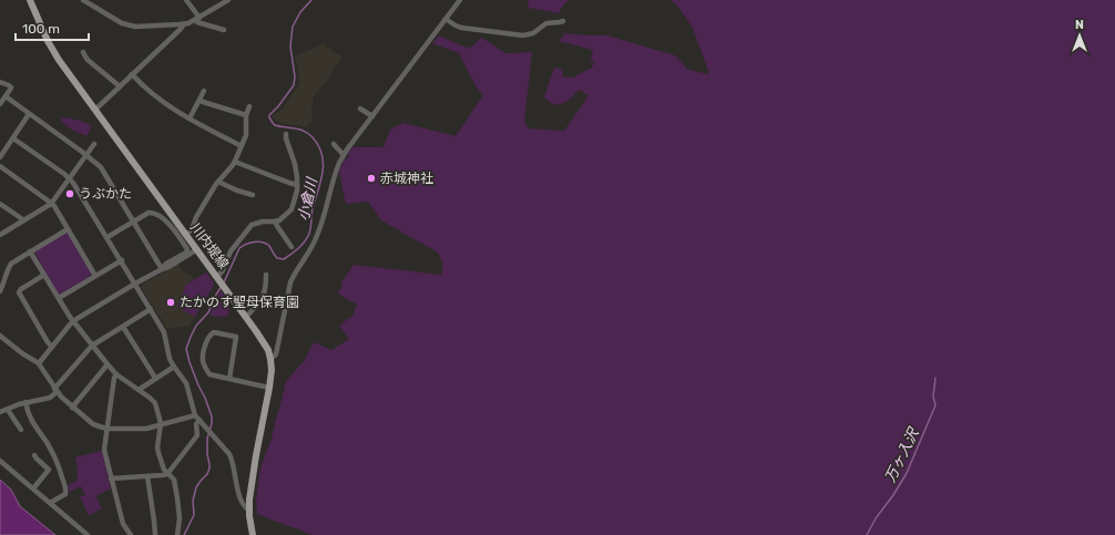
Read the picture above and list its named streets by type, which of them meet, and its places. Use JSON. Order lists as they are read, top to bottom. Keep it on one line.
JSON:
{"streets":{"main road":["川内堤線"]},"water":["小倉川","万ヶ入沢"],"places":["赤城神社","うぶかた","たかのす聖母保育園"],"scale_bar":"100 m","north":"top"}
